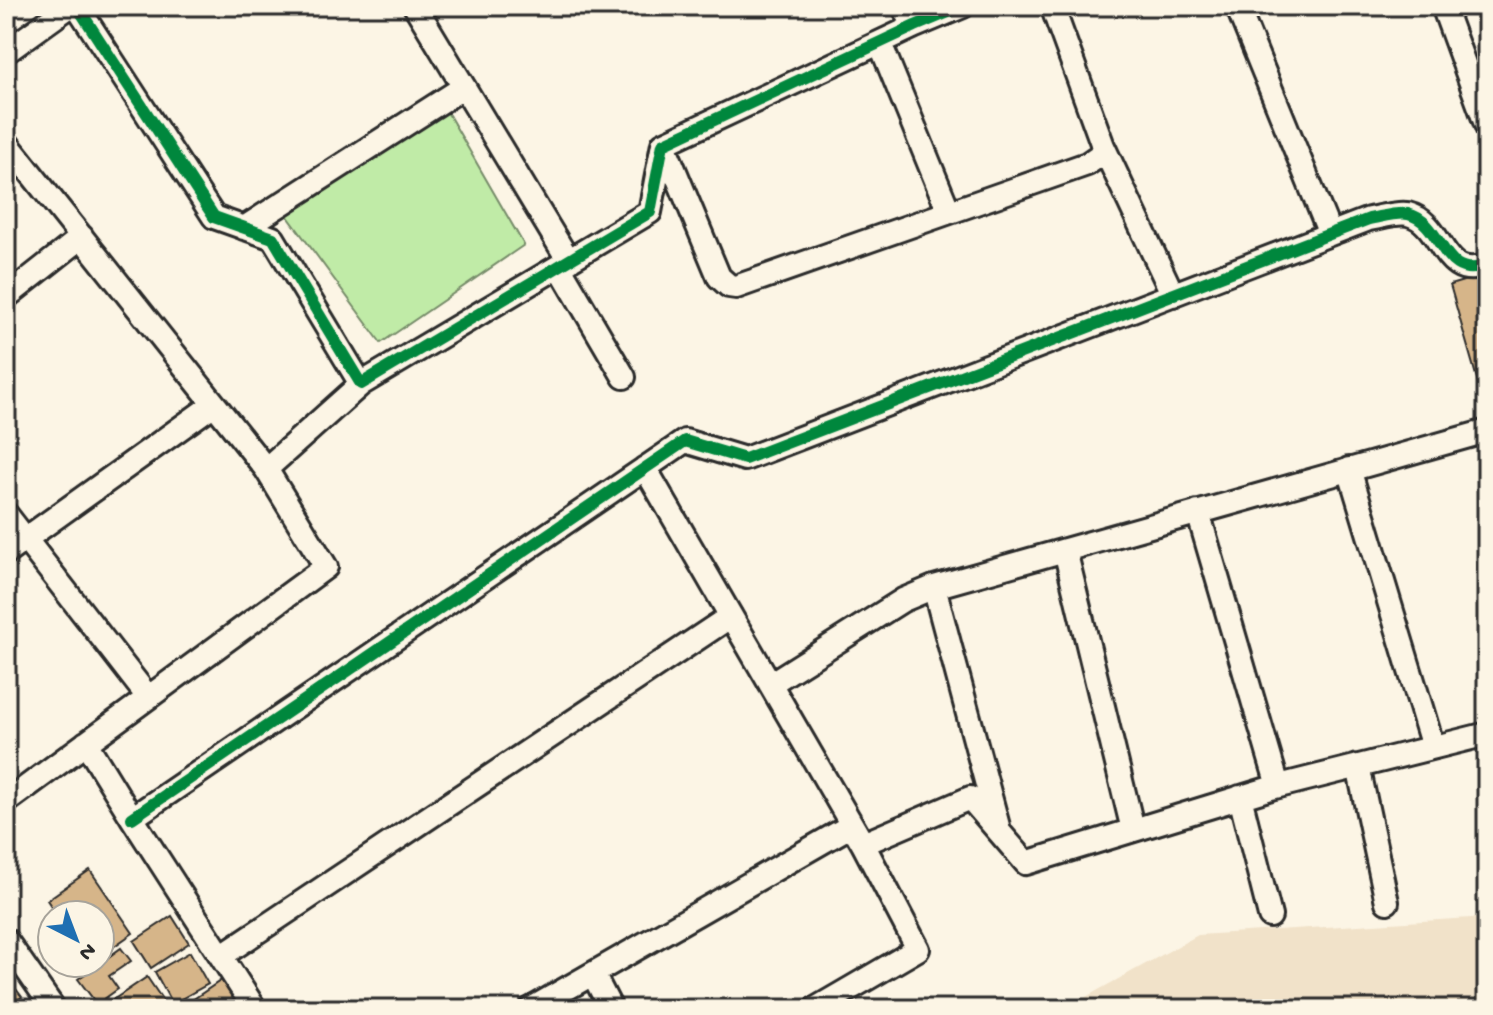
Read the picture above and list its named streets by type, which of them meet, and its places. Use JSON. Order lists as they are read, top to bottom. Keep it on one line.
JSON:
{"north":"bottom right"}
